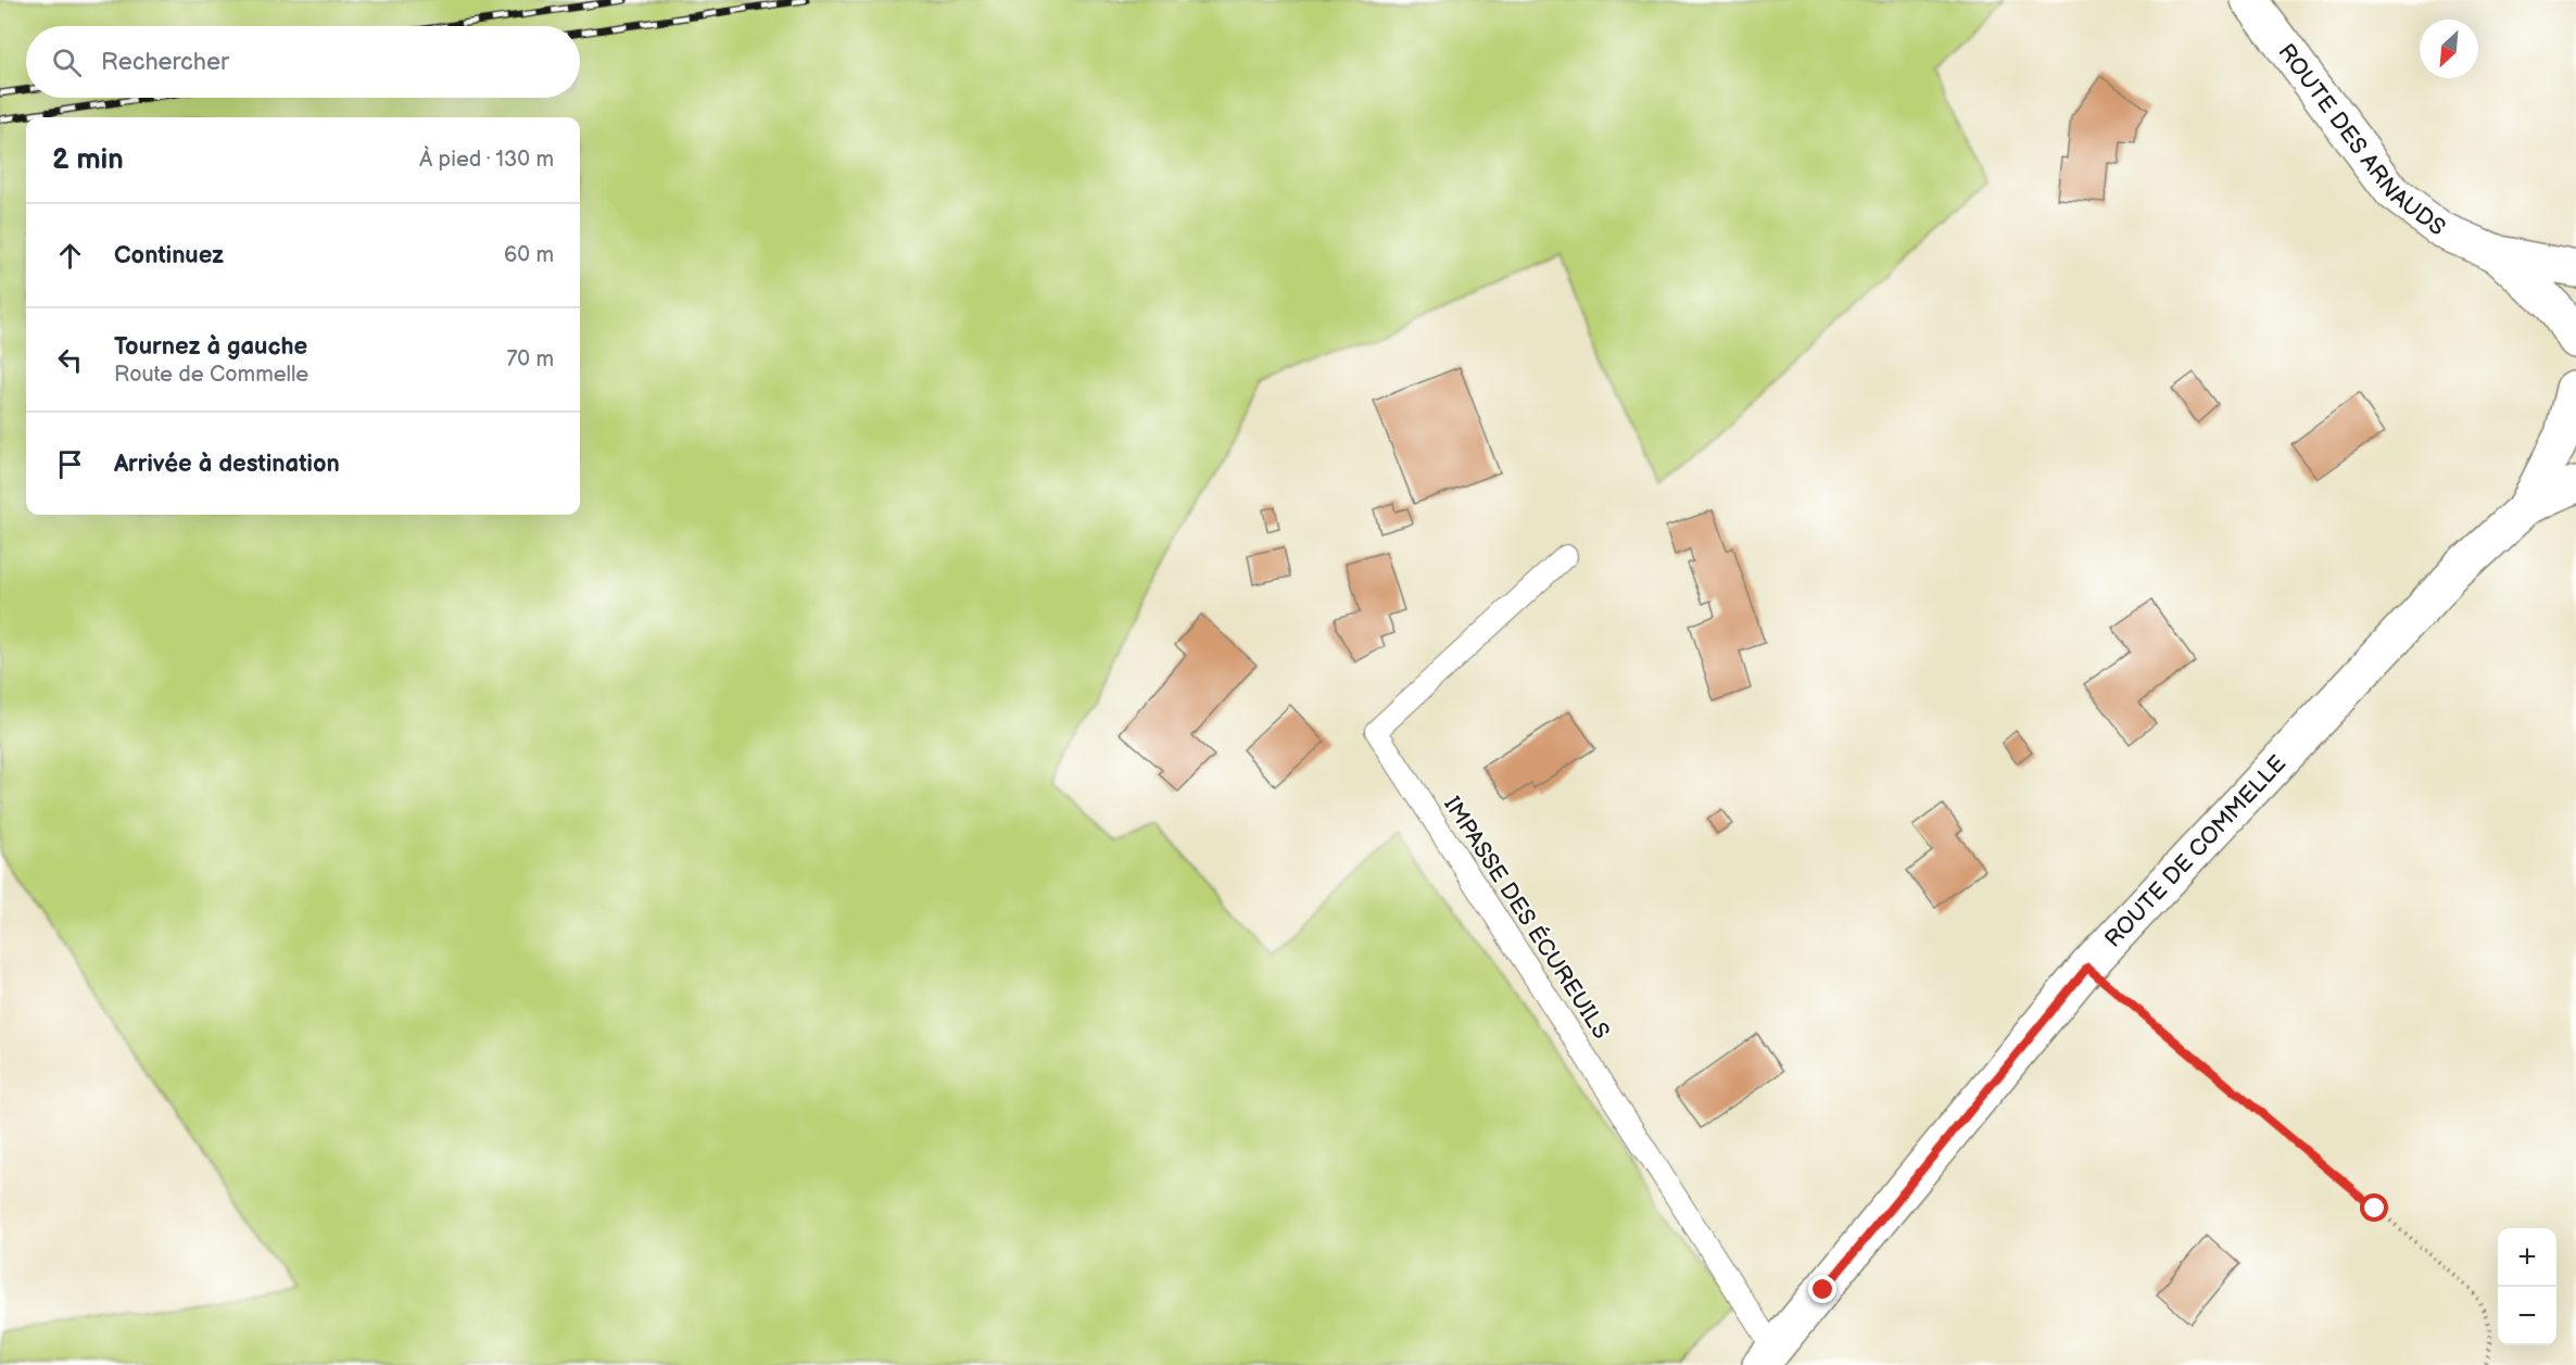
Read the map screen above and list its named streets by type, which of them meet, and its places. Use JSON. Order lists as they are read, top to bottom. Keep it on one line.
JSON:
{"streets":{"street":["ROUTE DES ARNAUDS","ROUTE DE COMMELLE"],"lane":["IMPASSE DES ÉCUREUILS"]},"crossings":[["ROUTE DE COMMELLE","IMPASSE DES ÉCUREUILS"]],"north":"bottom left","page":{"search":"Rechercher","heading":["2 min","À pied · 130 m"],"list":[["Continuez","60 m"],["Tournez à gauche","Route de Commelle","70 m"],"Arrivée à destination"],"map_buttons":["+","−"]}}
